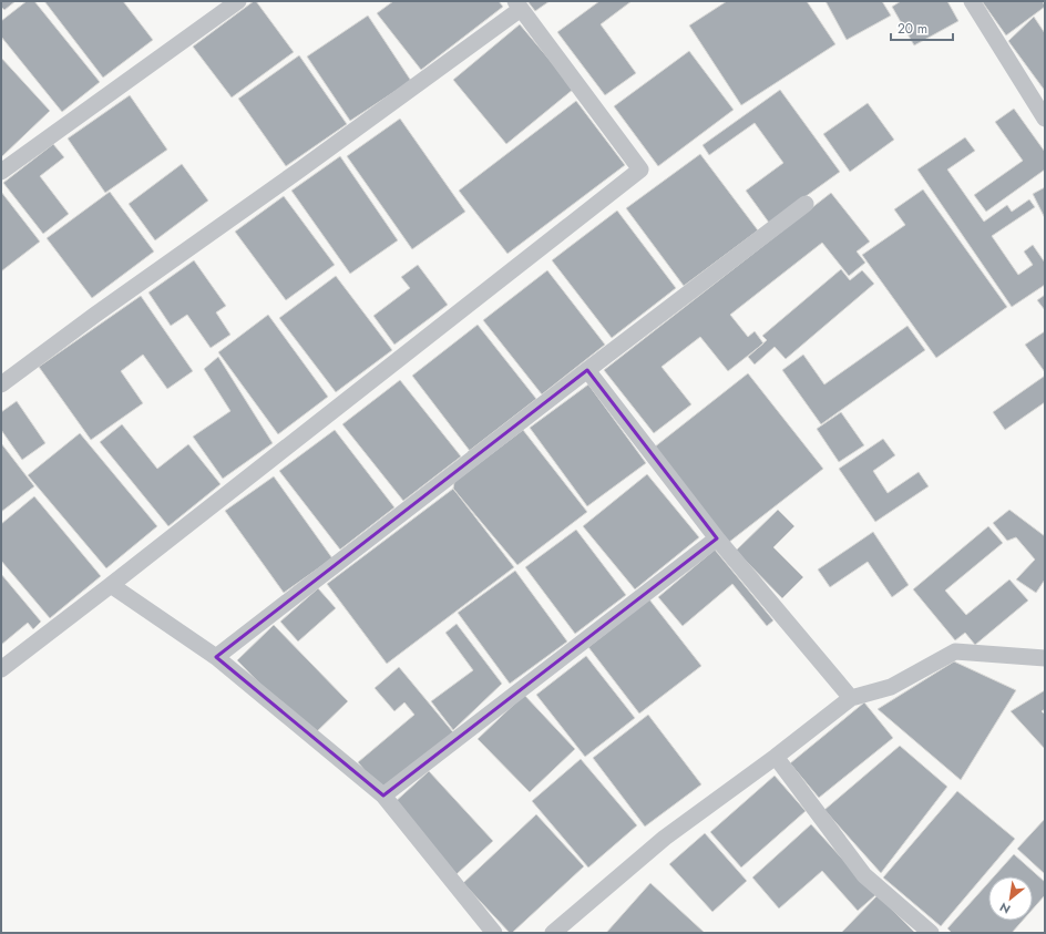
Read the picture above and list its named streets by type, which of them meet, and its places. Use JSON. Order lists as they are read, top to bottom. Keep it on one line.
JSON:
{"scale_bar":"20 m","north":"bottom left"}
